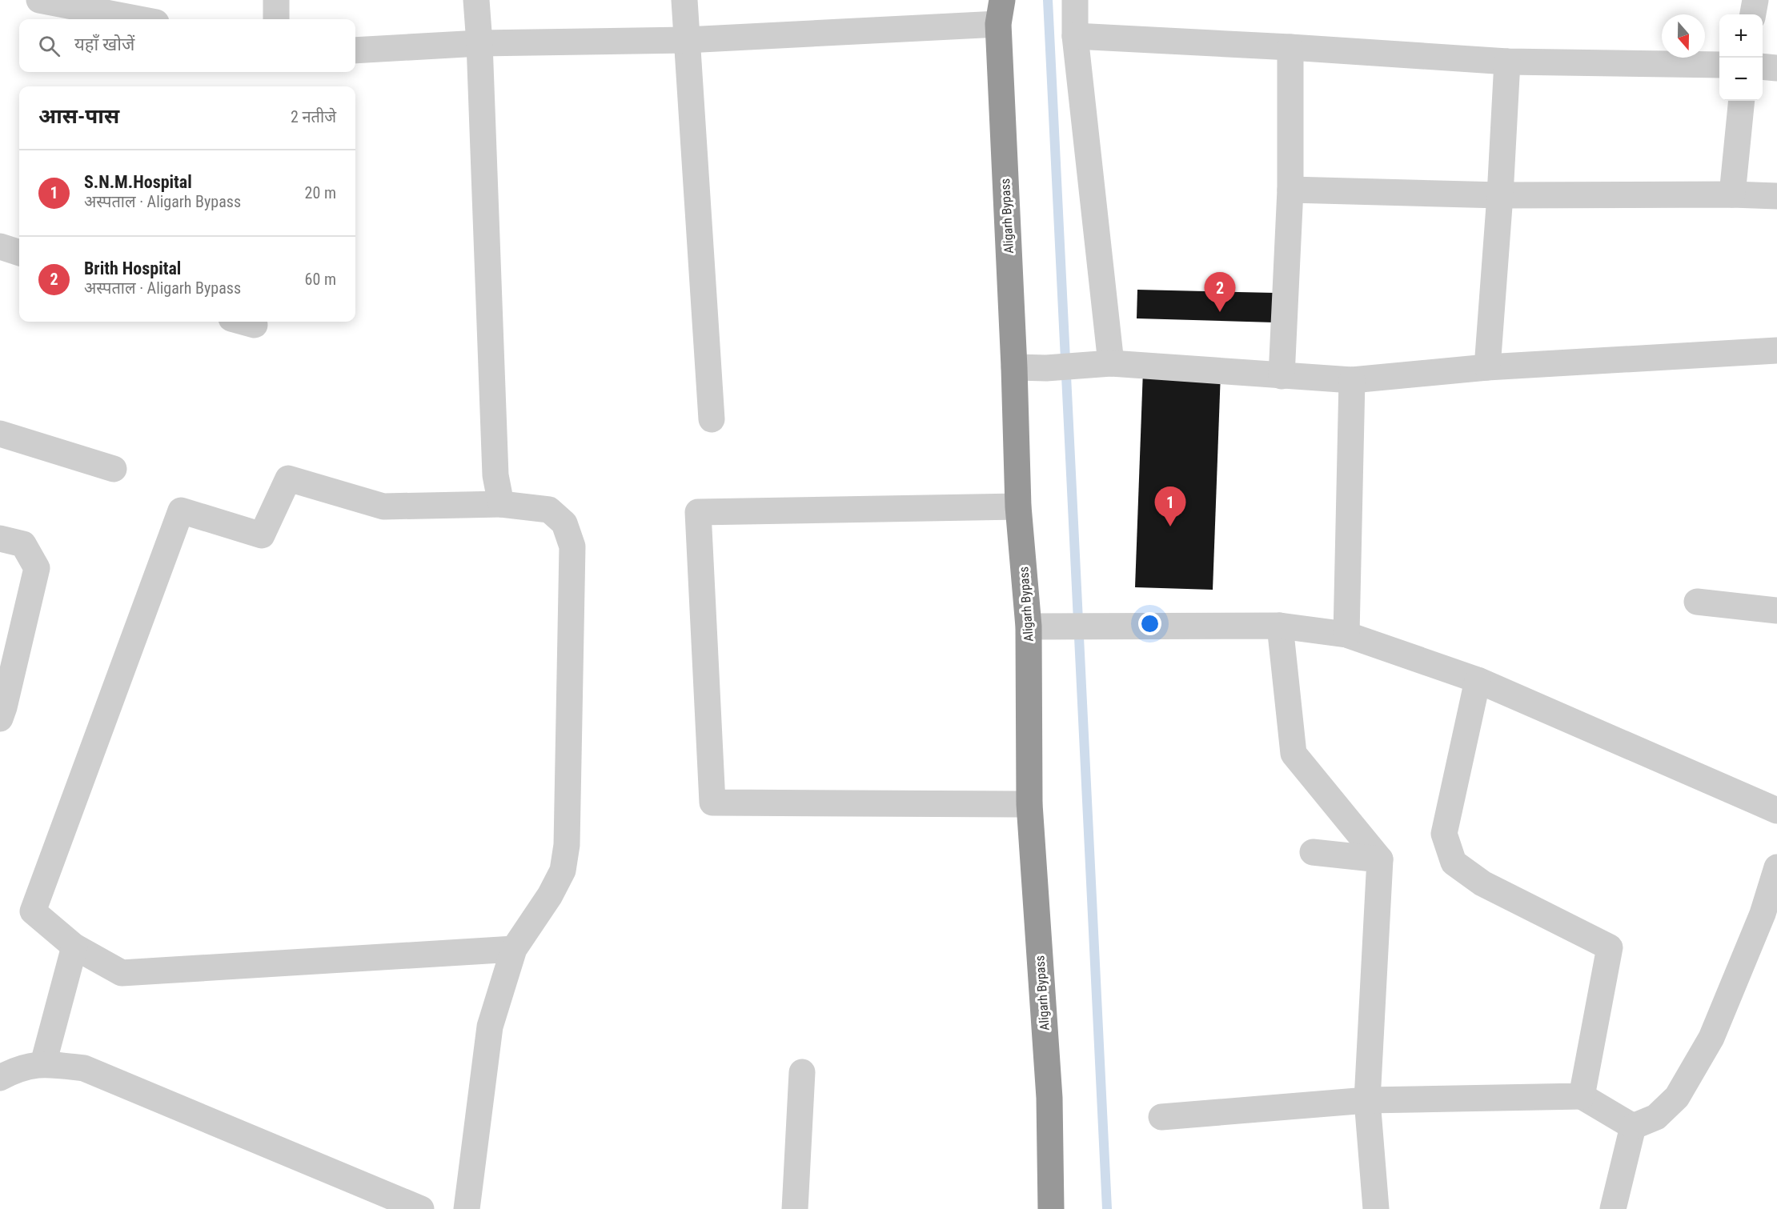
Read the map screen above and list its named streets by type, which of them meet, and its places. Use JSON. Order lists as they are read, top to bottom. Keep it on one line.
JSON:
{"streets":{"highway":["Aligarh Bypass"]},"north":"bottom","page":{"map_buttons":["+","−"],"search":"यहाँ खोजें","heading":["आस-पास","2 नतीजे"],"list":[{"mark":"1","name":"S.N.M.Hospital","note":"अस्पताल · Aligarh Bypass","value":"20 m"},{"mark":"2","name":"Brith Hospital","note":"अस्पताल · Aligarh Bypass","value":"60 m"}],"pins":["2","1"]}}
